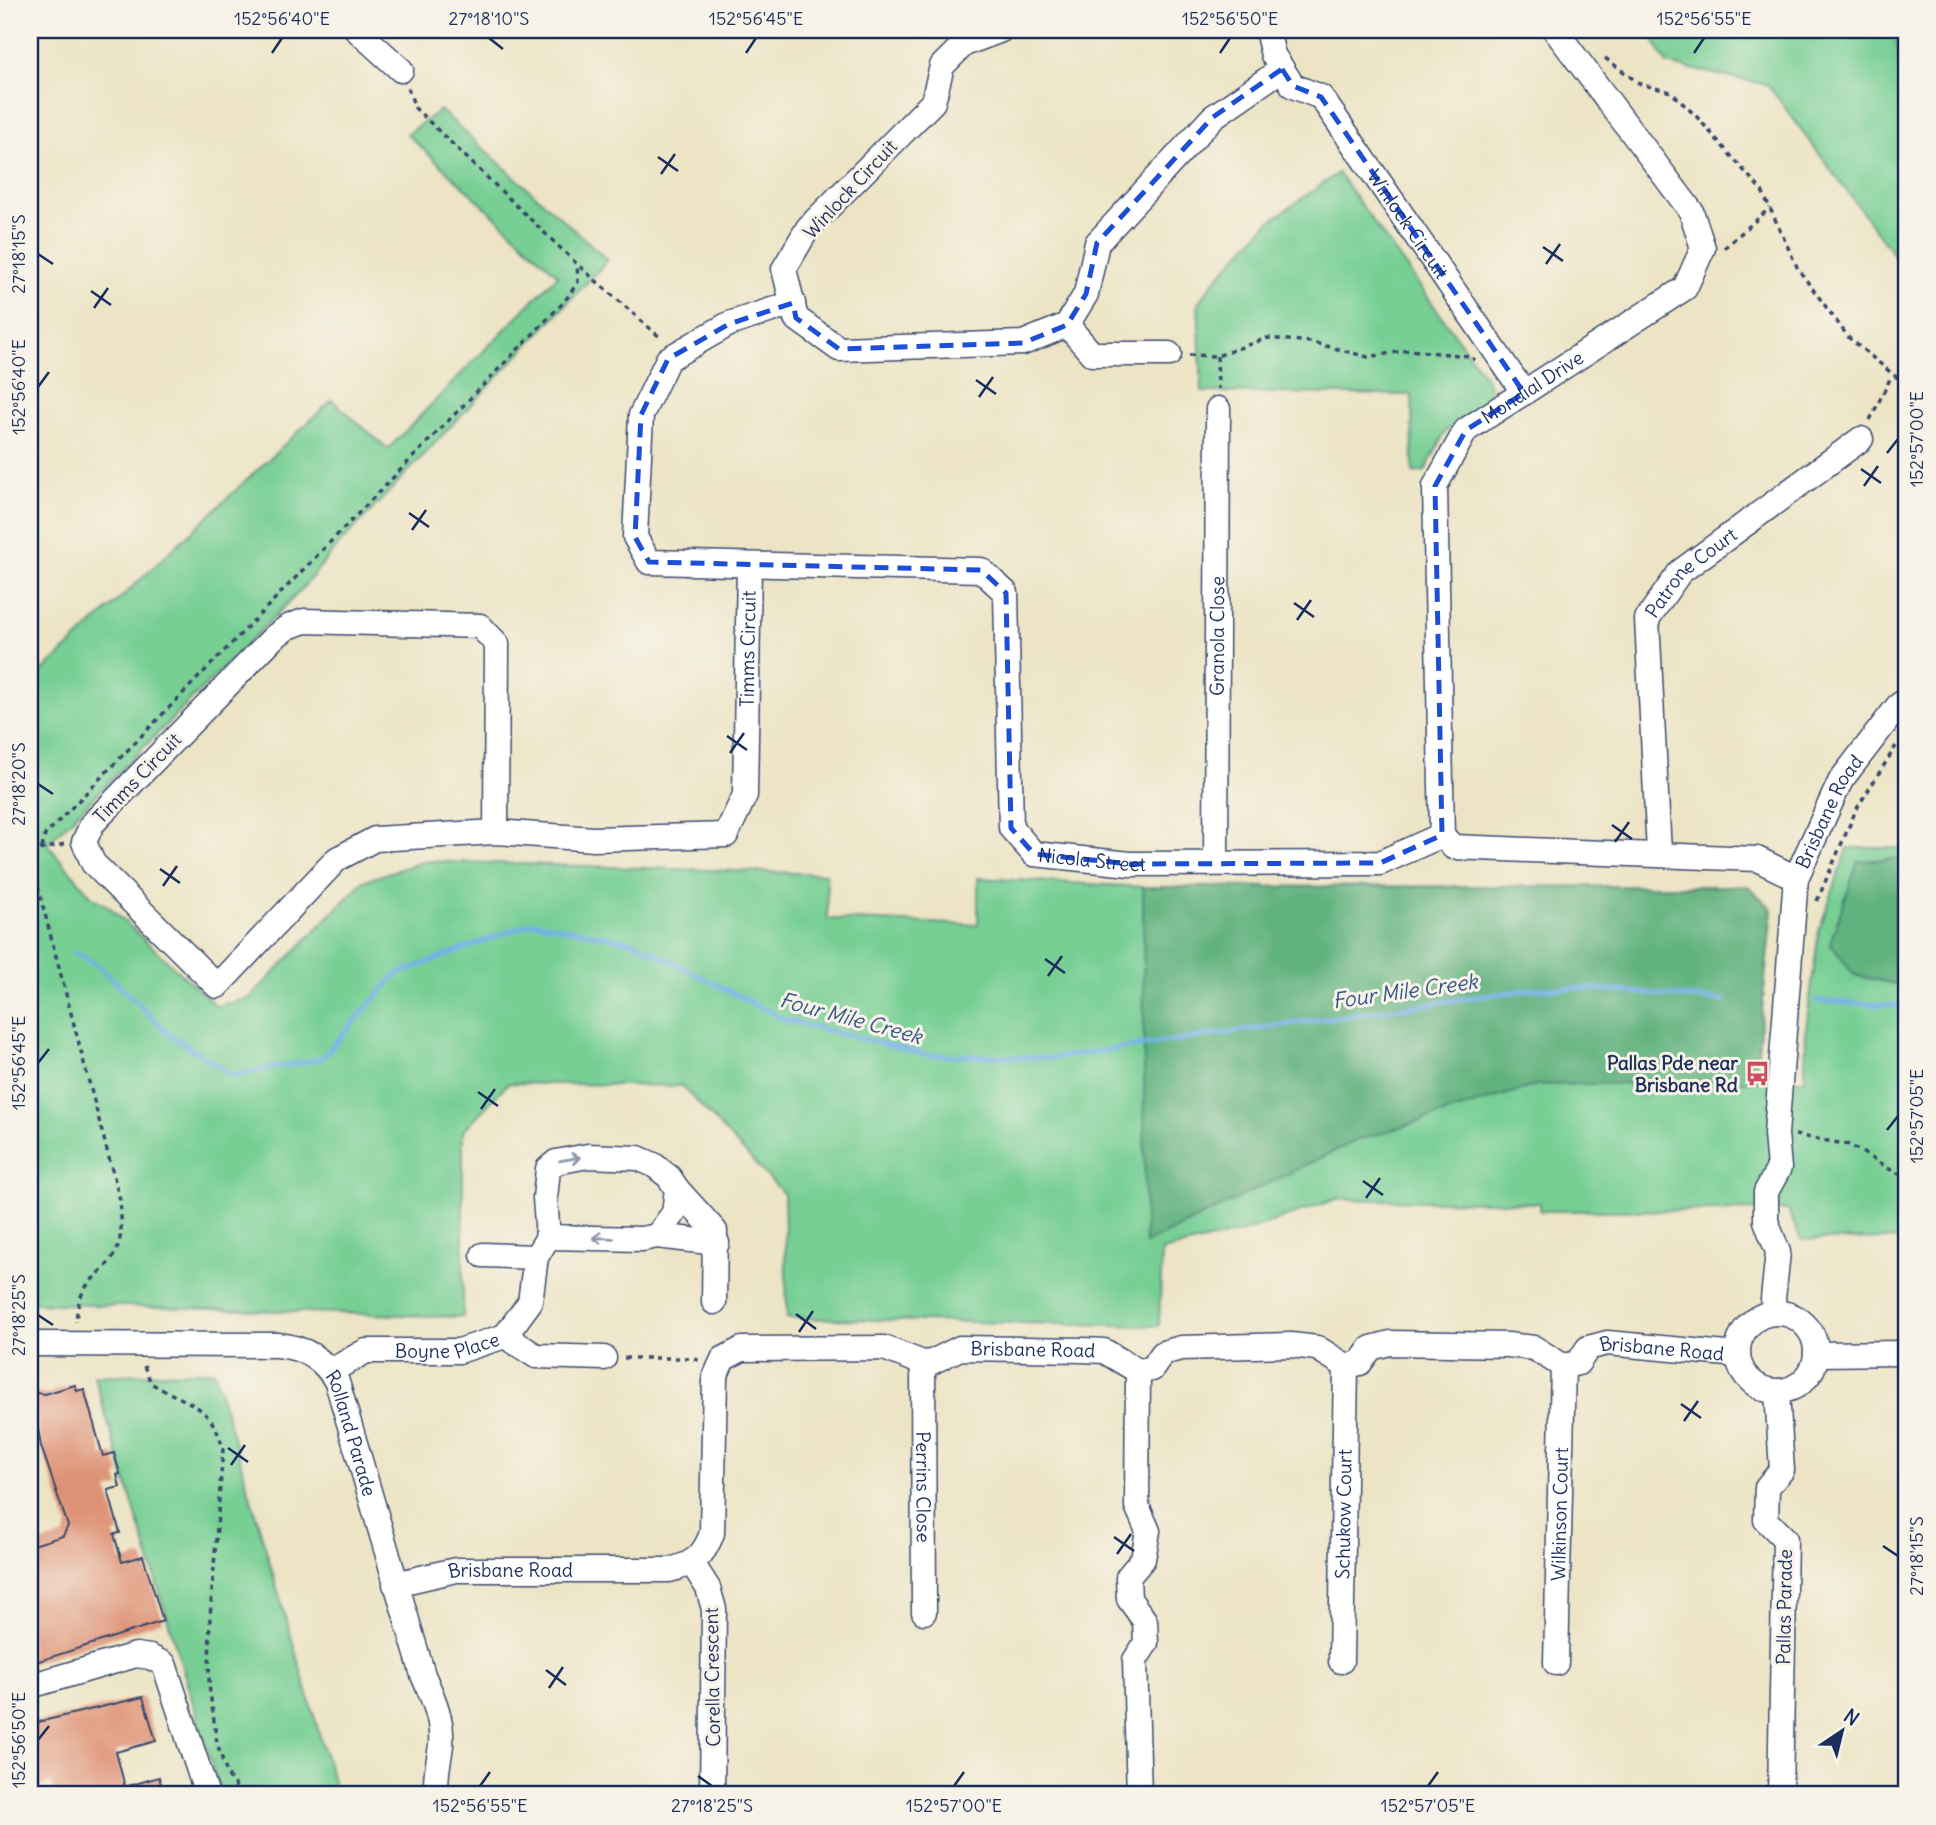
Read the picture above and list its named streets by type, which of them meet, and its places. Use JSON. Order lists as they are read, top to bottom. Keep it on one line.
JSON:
{"streets":{"street":["Winlock Circuit","Mondial Drive","Patrone Court","Granola Close","Timms Circuit","Brisbane Road","Nicola Street","Boyne Place","Rolland Parade","Perrins Close","Schukow Court","Wilkinson Court","Pallas Parade","Corella Crescent"]},"crossings":[["Winlock Circuit","Mondial Drive"],["Mondial Drive","Nicola Street"],["Granola Close","Nicola Street"],["Timms Circuit","Nicola Street"],["Brisbane Road","Rolland Parade"],["Brisbane Road","Perrins Close"],["Brisbane Road","Wilkinson Court"],["Brisbane Road","Pallas Parade"],["Brisbane Road","Corella Crescent"],["Boyne Place","Rolland Parade"]],"water":["Four Mile Creek"],"places":{"bus stop":["Pallas Pde near Brisbane Rd"]},"north":"top right","coordinates":["152°56'40\"E","27°18'10\"S","152°56'45\"E","152°56'50\"E","152°56'55\"E","27°18'15\"S","152°57'00\"E","27°18'20\"S","152°57'05\"E","27°18'25\"S"]}
